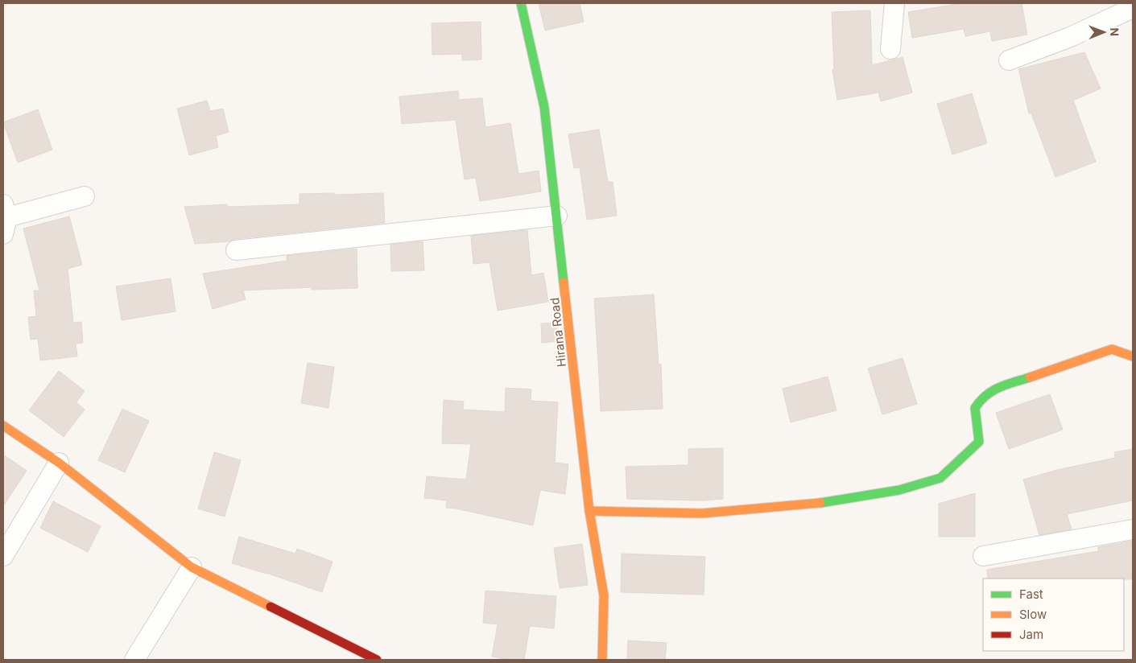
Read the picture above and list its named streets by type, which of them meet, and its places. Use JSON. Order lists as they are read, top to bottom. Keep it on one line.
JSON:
{"streets":{"street":["Hirana Road"]},"legend":["Fast","Slow","Jam"],"north":"right"}
